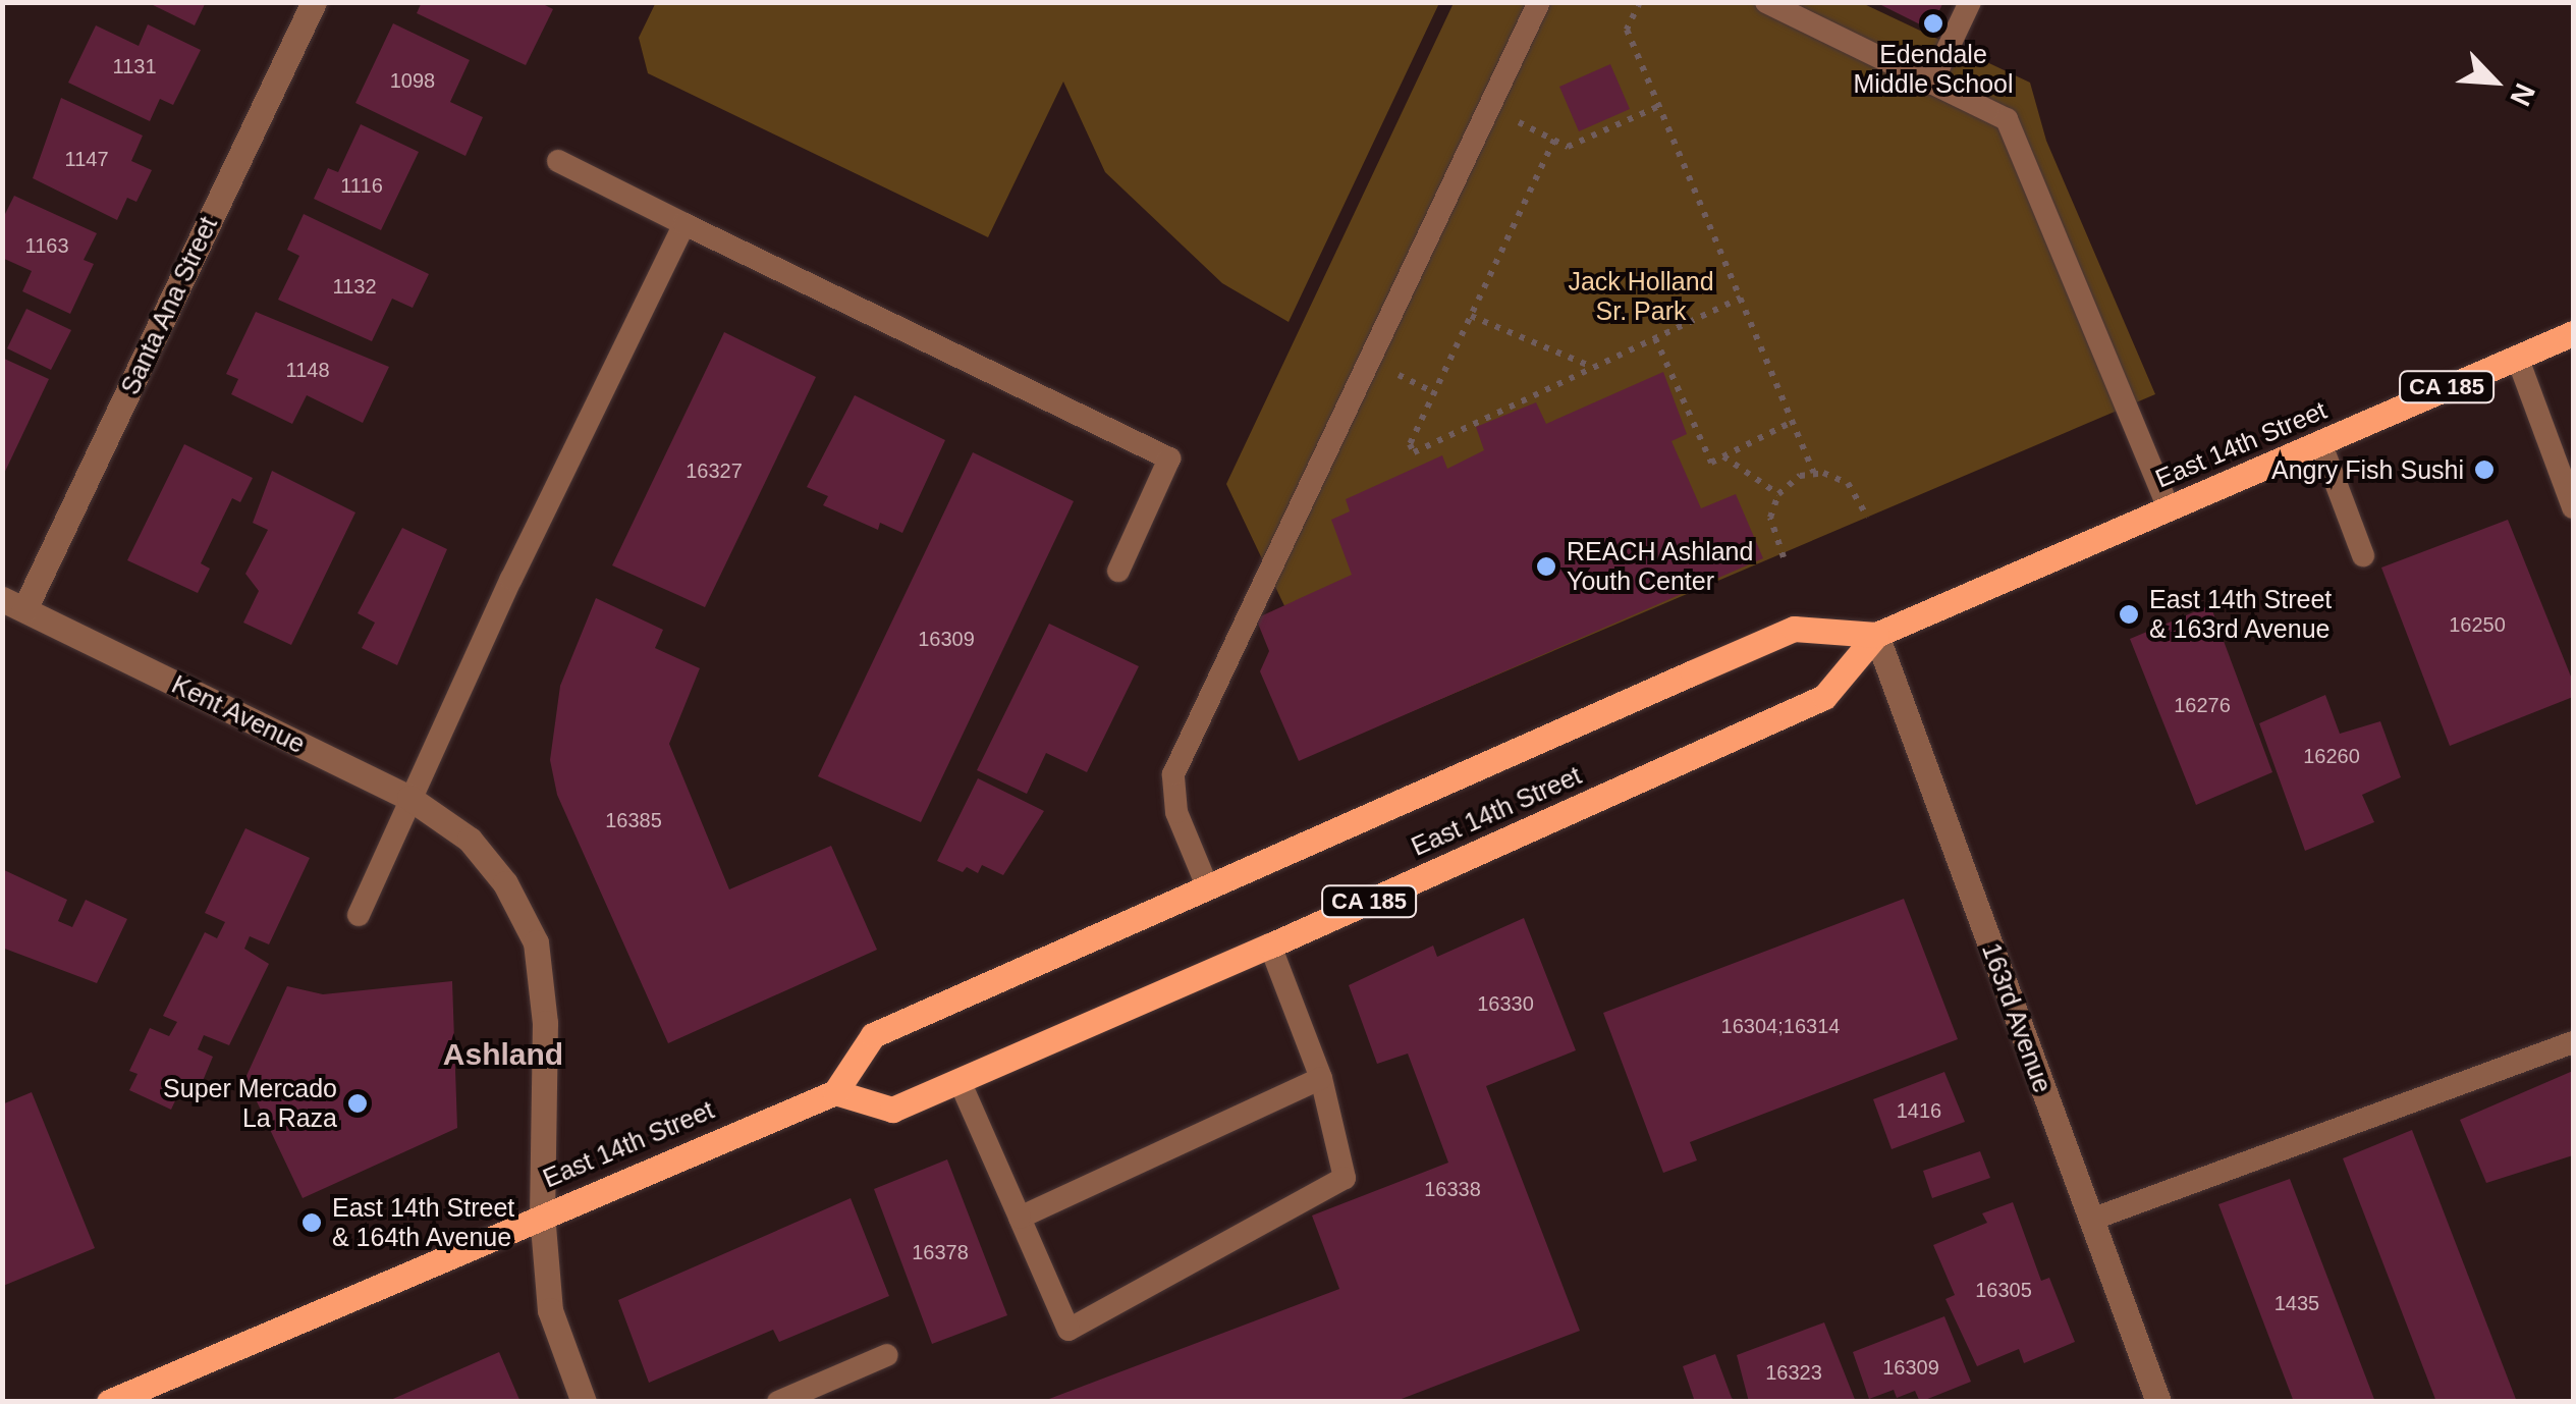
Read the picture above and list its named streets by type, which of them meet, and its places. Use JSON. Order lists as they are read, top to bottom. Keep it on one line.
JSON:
{"streets":{"main road":["CA 185","East 14th Street"],"street":["Santa Ana Street","Kent Avenue","163rd Avenue"]},"crossings":[["Santa Ana Street","Kent Avenue"],["East 14th Street","Kent Avenue"],["East 14th Street","163rd Avenue"]],"districts":["Ashland"],"parks":["Jack Holland Sr. Park"],"places":["Edendale Middle School","Angry Fish Sushi","REACH Ashland Youth Center","East 14th Street & 163rd Avenue","Super Mercado La Raza","East 14th Street & 164th Avenue"],"house_numbers":["1131","1098","1147","1116","1163","1132","1148","16327","16250","16309","16276","16260","16385","16330","16304;16314","1416","16338","16378","16305","1435","16309","16323"],"north":"bottom right"}
